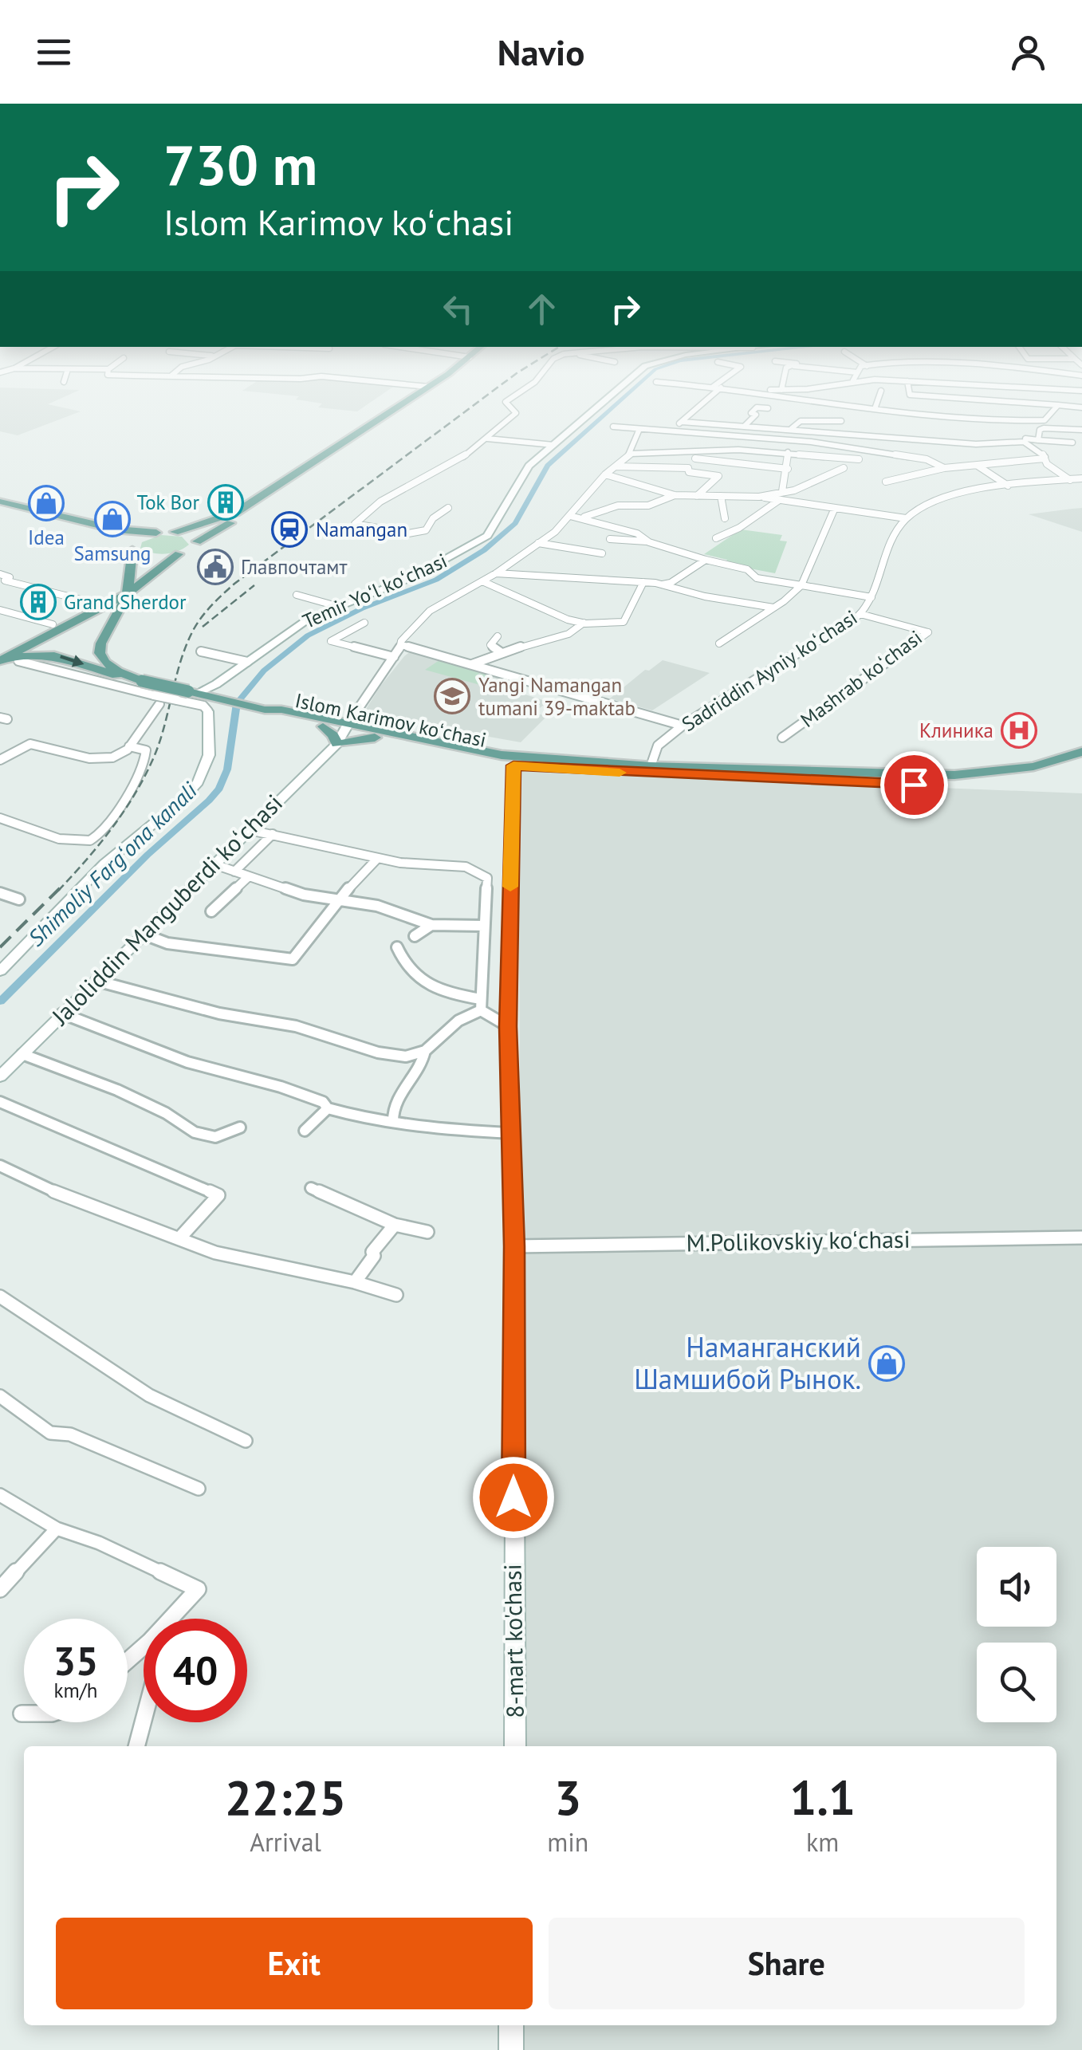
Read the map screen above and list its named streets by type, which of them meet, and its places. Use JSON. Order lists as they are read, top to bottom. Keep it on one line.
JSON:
{"streets":{"main road":["Islom Karimov koʻchasi"],"street":["Temir Yoʻl koʻchasi","Sadriddin Ayniy koʻchasi","Mashrab koʻchasi","Jaloliddin Manguberdi koʻchasi","M.Polikovskiy koʻchasi","8-mart ko'chasi"]},"crossings":[["Temir Yoʻl koʻchasi","Islom Karimov koʻchasi"],["Sadriddin Ayniy koʻchasi","Mashrab koʻchasi"],["Sadriddin Ayniy koʻchasi","Islom Karimov koʻchasi"],["Islom Karimov koʻchasi","Jaloliddin Manguberdi koʻchasi"],["Islom Karimov koʻchasi","8-mart ko'chasi"],["M.Polikovskiy koʻchasi","8-mart ko'chasi"]],"water":["Shimoliy Fargʻona kanali"],"places":{"building":["Tok Bor","Grand Sherdor"],"shop":["Idea","Samsung","Наманганский Шамшибой Рынок."],"station":["Namangan"],"public building":["Главпочтамт"],"school or university":["Yangi Namangan tumani 39-maktab"],"hospital":["Клиника"]},"page":{"header":"Navio","turn":["730 m","Islom Karimov koʻchasi"],"speed":"35 km/h","limit":"40","eta":["22:25","Arrival","3","min","1.1","km"],"buttons":["Exit","Share"]}}
